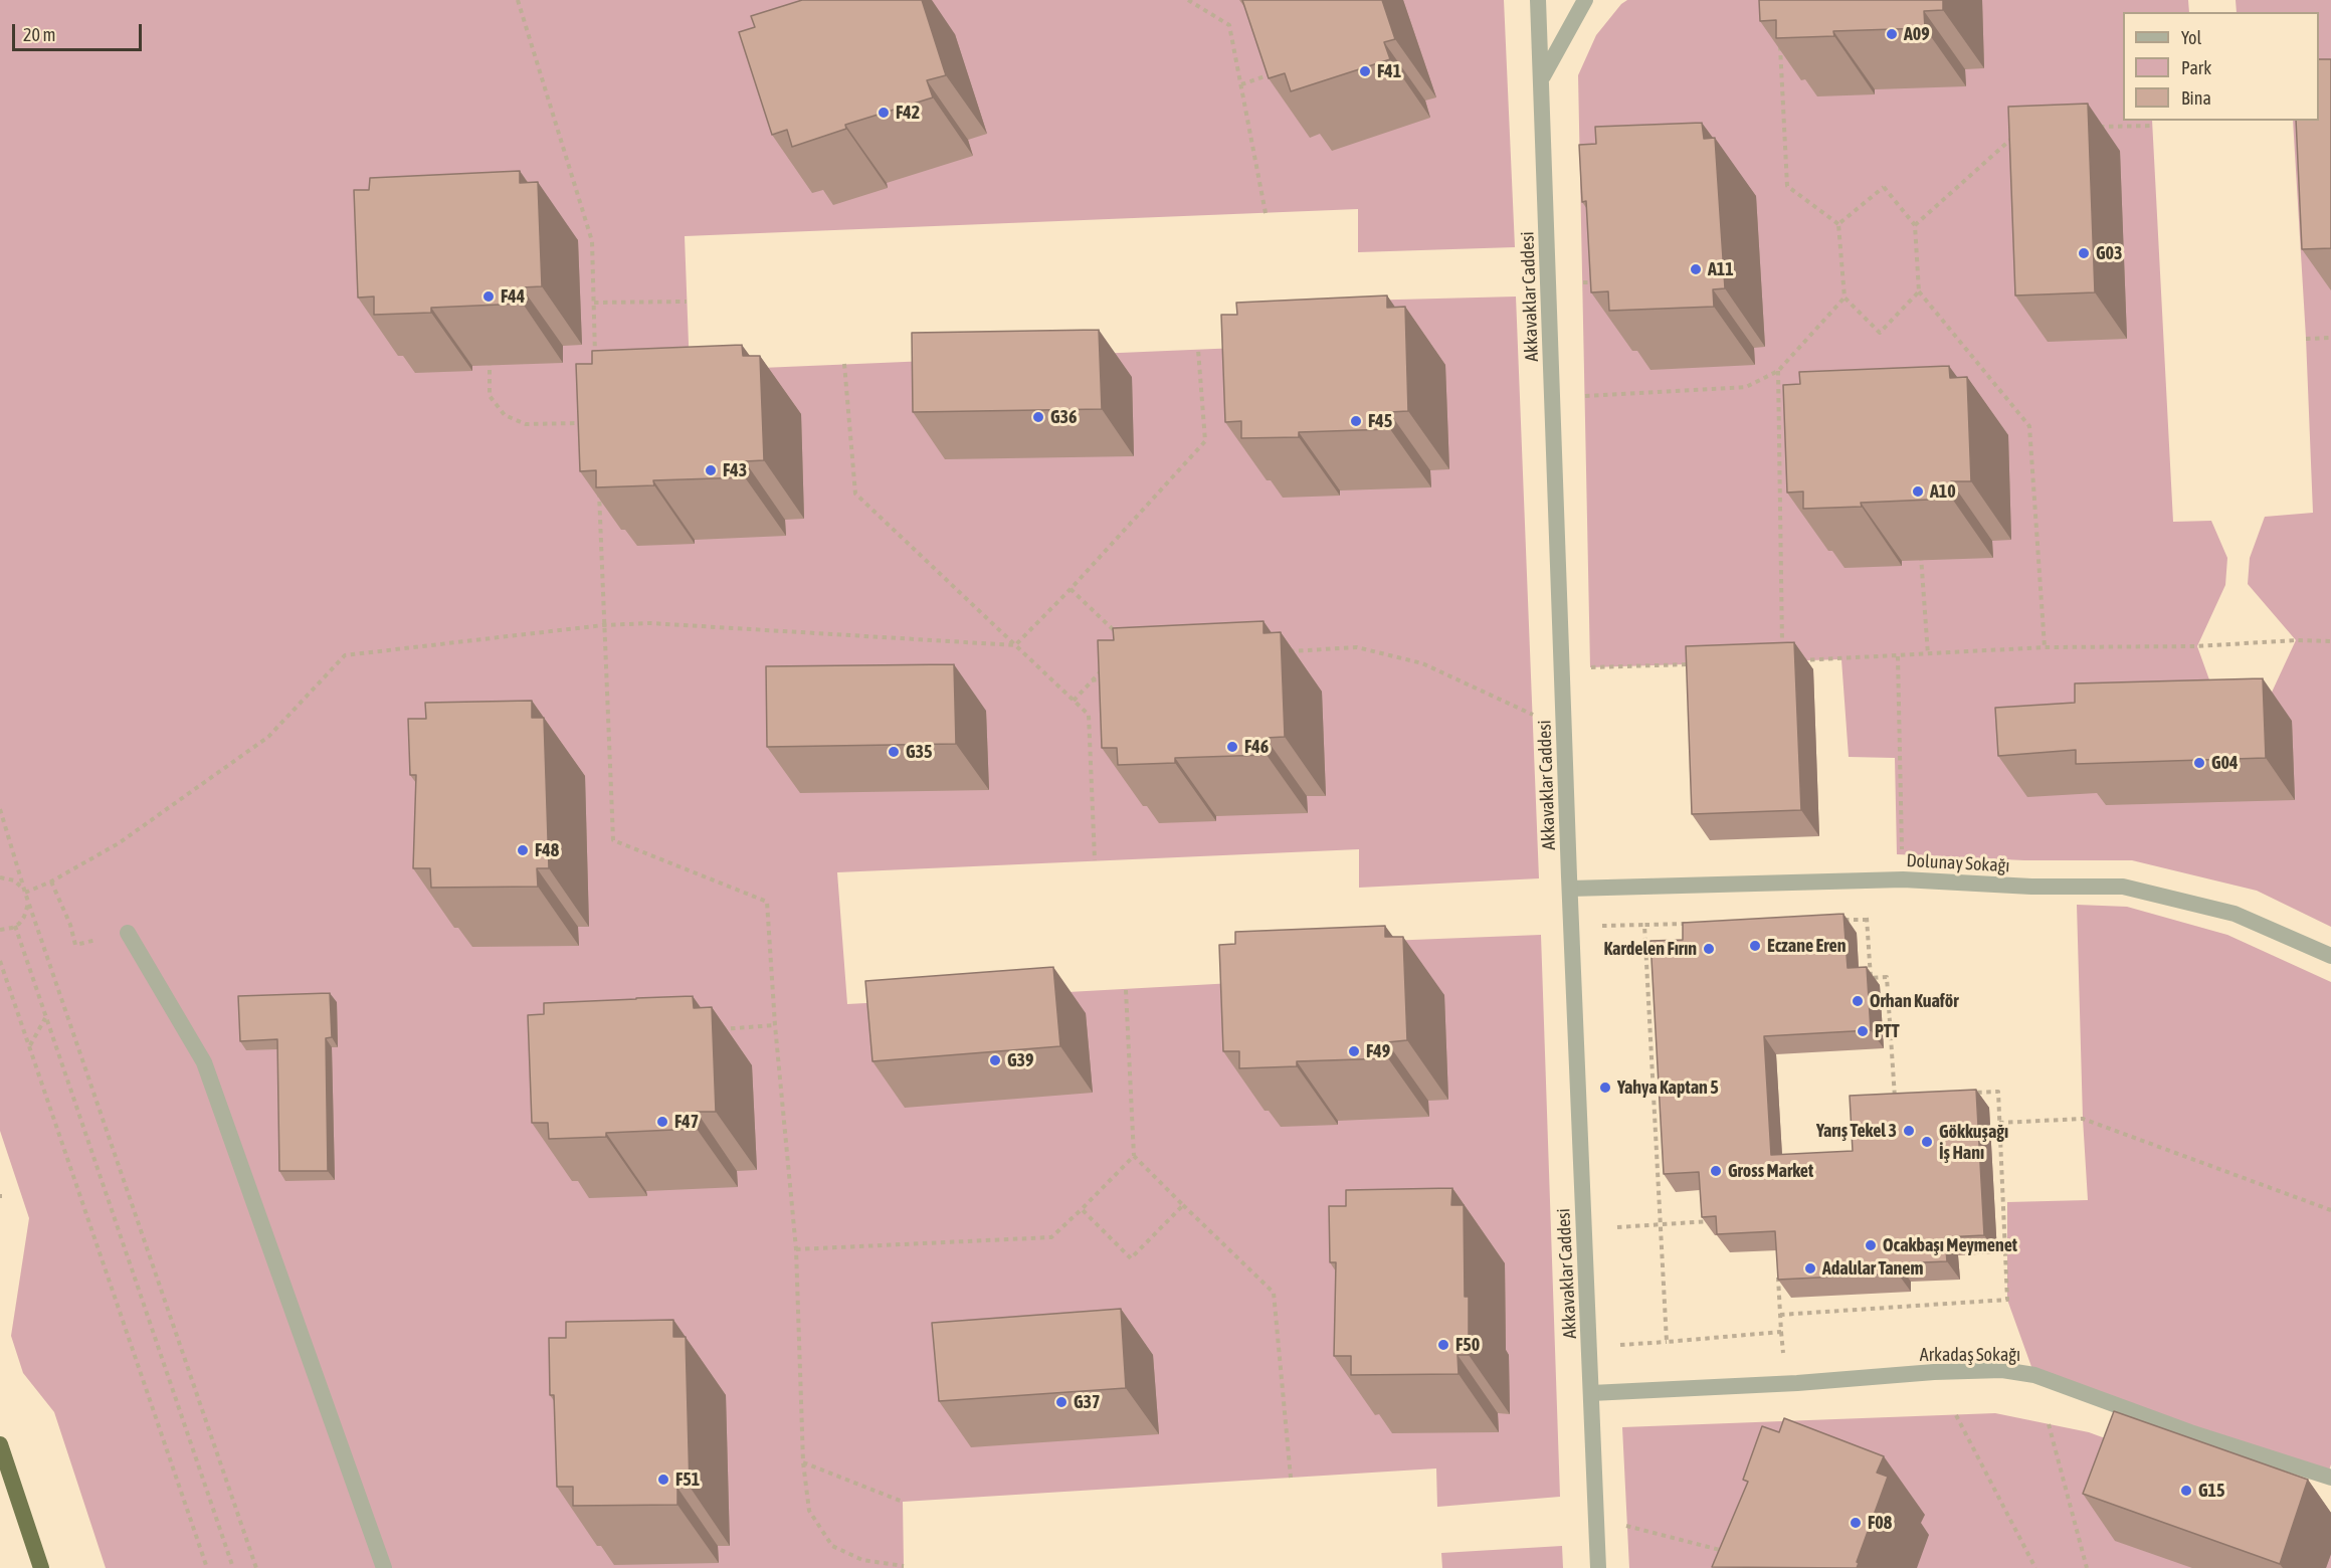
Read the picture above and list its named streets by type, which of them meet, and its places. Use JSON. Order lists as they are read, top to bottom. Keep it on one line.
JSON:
{"streets":{"street":["Akkavaklar Caddesi","Dolunay Sokağı","Arkadaş Sokağı"]},"crossings":[["Akkavaklar Caddesi","Dolunay Sokağı"],["Akkavaklar Caddesi","Arkadaş Sokağı"]],"places":["A09","F41","F42","G03","A11","F44","G36","F45","F43","A10","F46","G35","G04","F48","Eczane Eren","Kardelen Fırın","Orhan Kuaför","PTT","F49","G39","Yahya Kaptan 5","F47","Yarış Tekel 3","Gökkuşağı İş Hanı","Gross Market","Ocakbaşı Meymenet","Adalılar Tanem","F50","G37","F51","G15","F08"],"legend":["Yol","Park","Bina"],"scale_bar":"20 m"}
